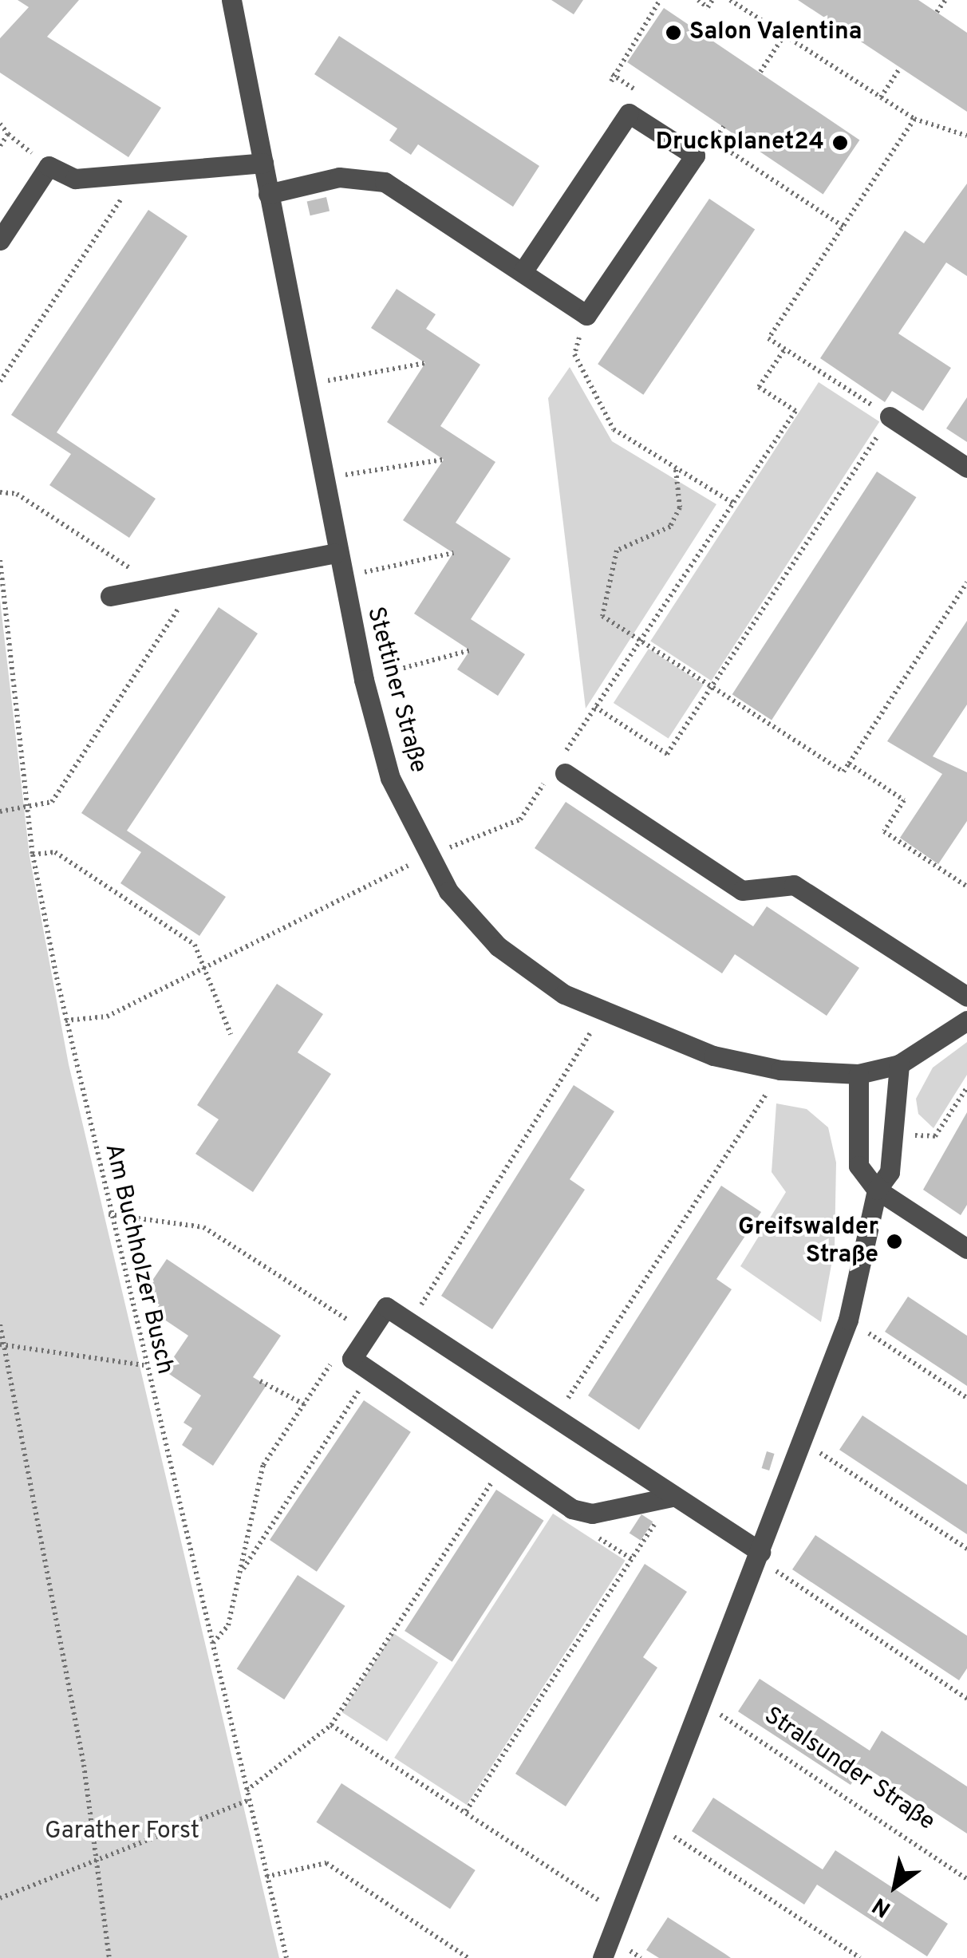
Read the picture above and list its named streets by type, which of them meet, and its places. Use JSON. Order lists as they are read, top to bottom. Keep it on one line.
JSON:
{"streets":{"street":["Stettiner Straße"],"path":["Am Buchholzer Busch","Stralsunder Straße"]},"parks":["Garather Forst"],"places":["Salon Valentina","Druckplanet24","Greifswalder Straße"],"north":"bottom left"}
